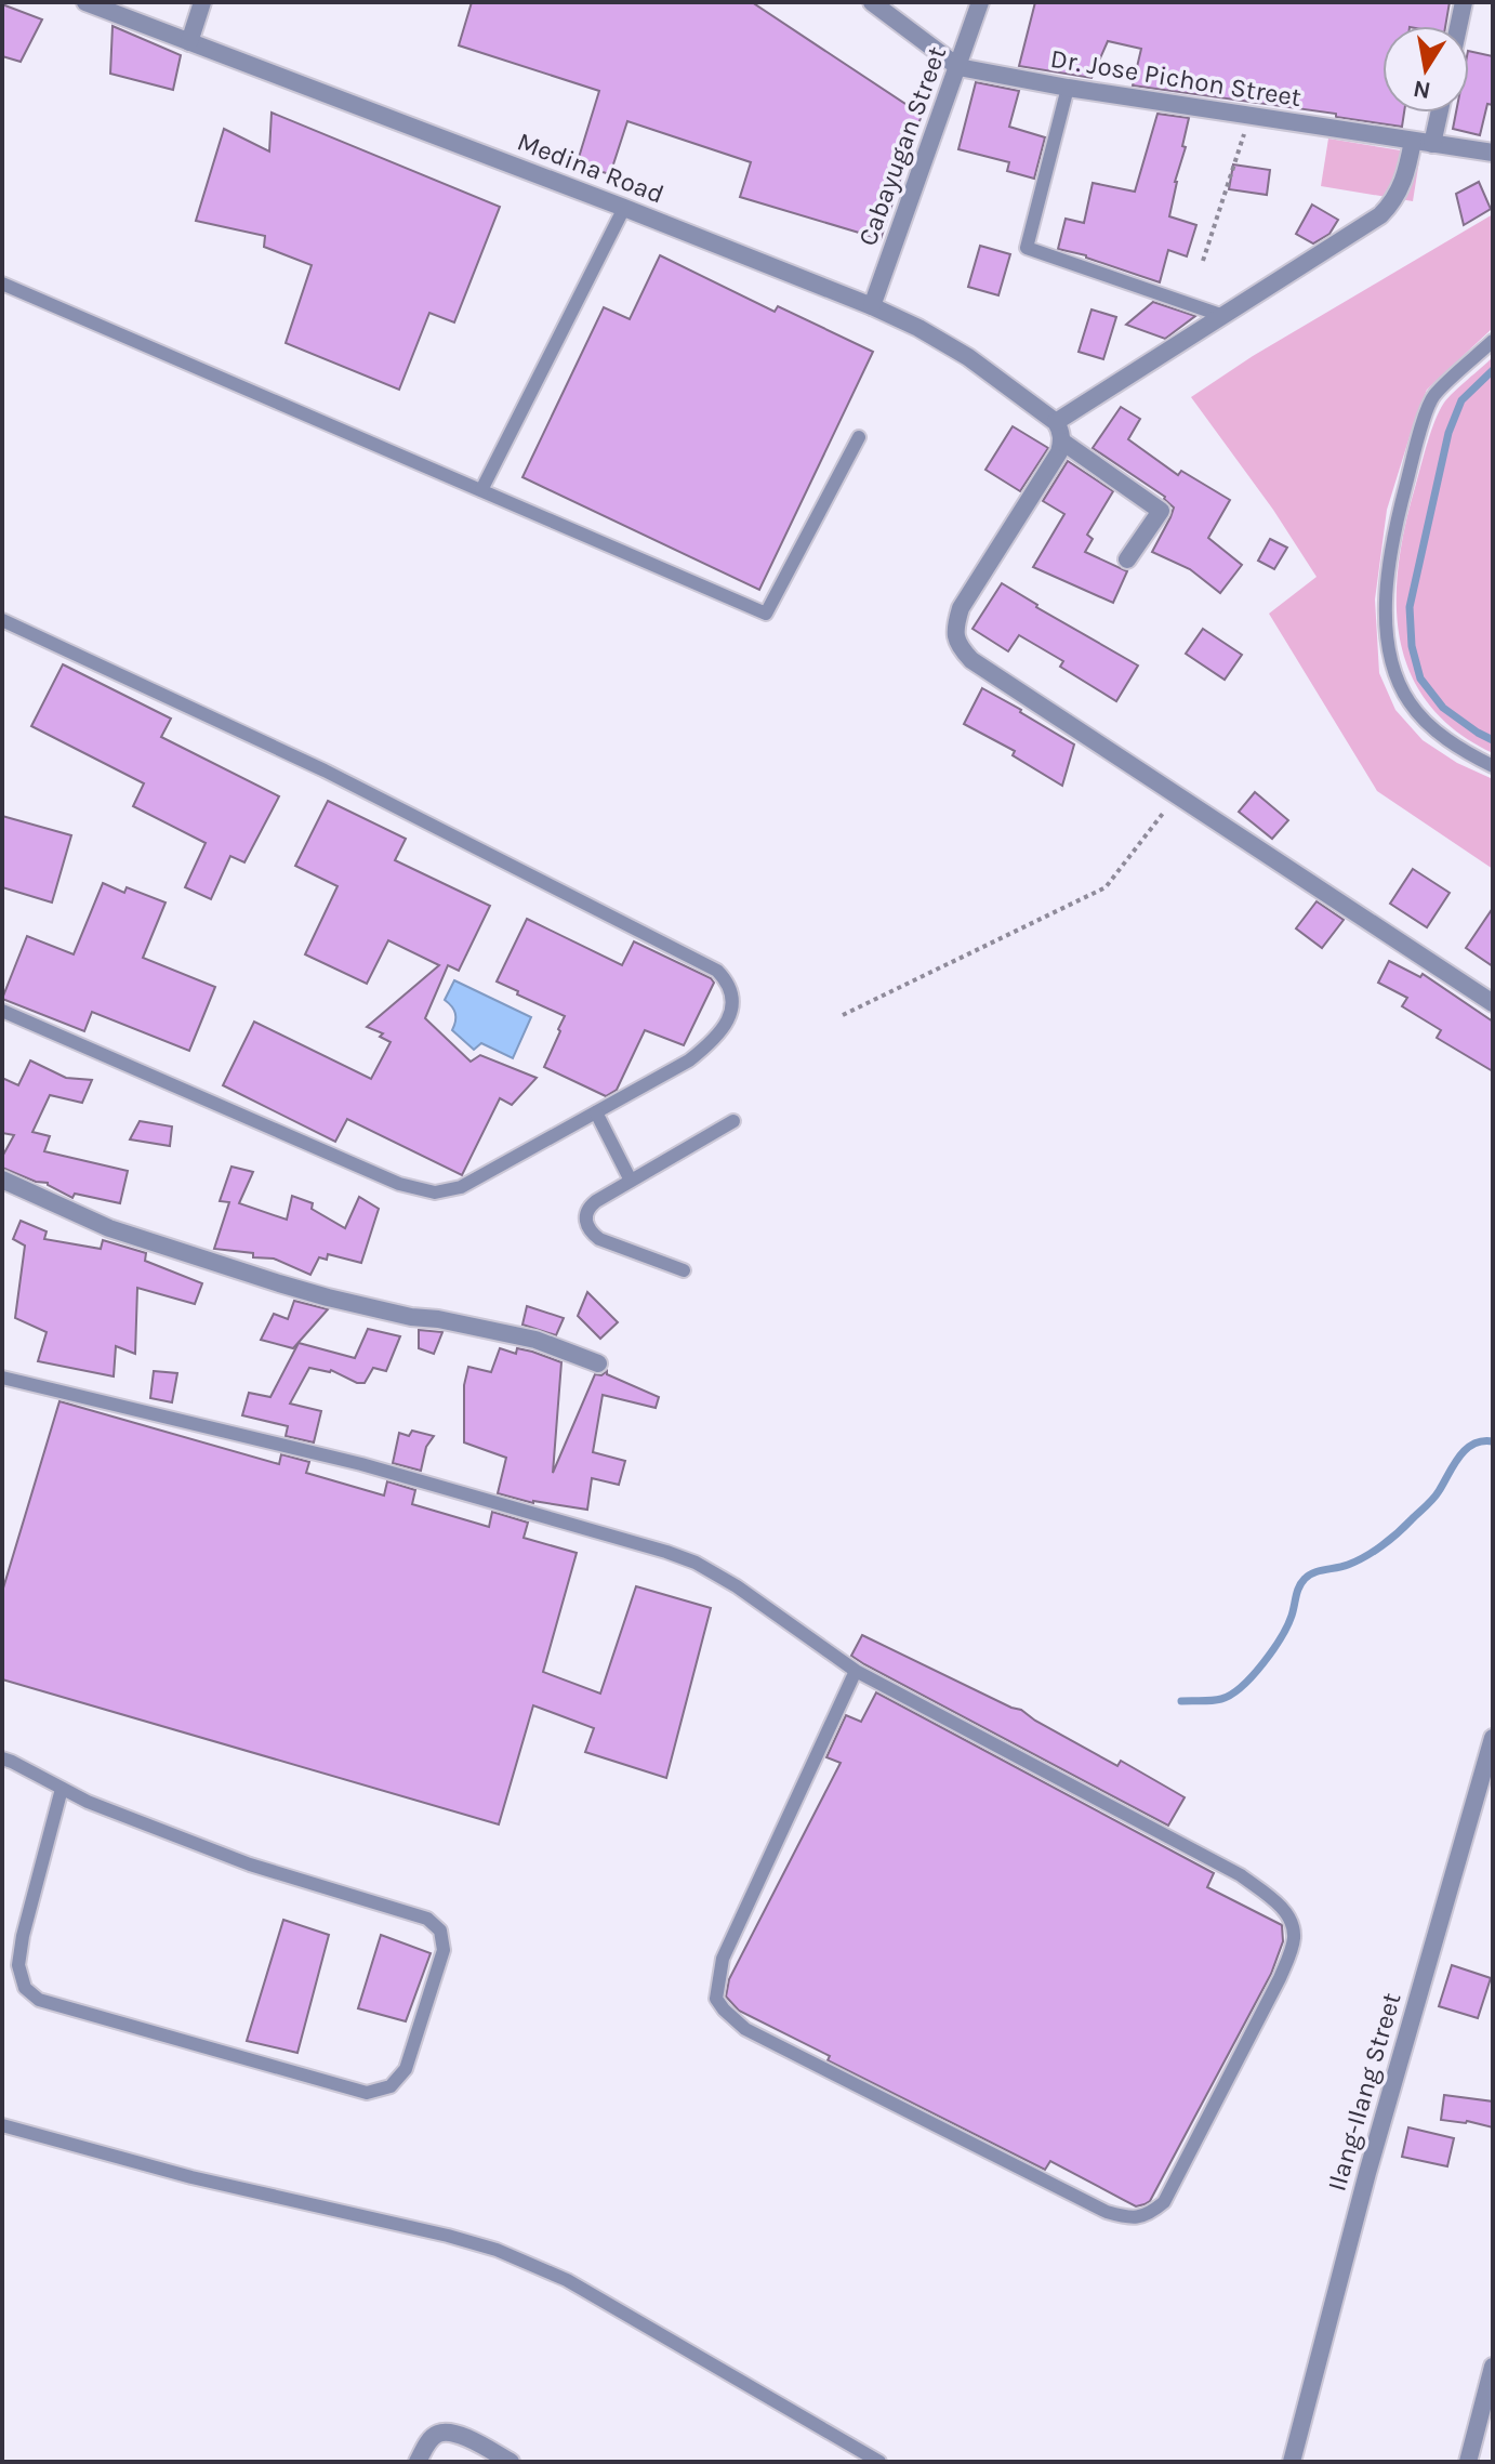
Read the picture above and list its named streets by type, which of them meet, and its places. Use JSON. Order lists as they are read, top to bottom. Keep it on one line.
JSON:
{"streets":{"street":["Dr. Jose Pichon Street","Cabayugan Street","Medina Road","Ilang-Ilang Street"]},"crossings":[["Dr. Jose Pichon Street","Cabayugan Street"],["Cabayugan Street","Medina Road"]],"north":"bottom"}
